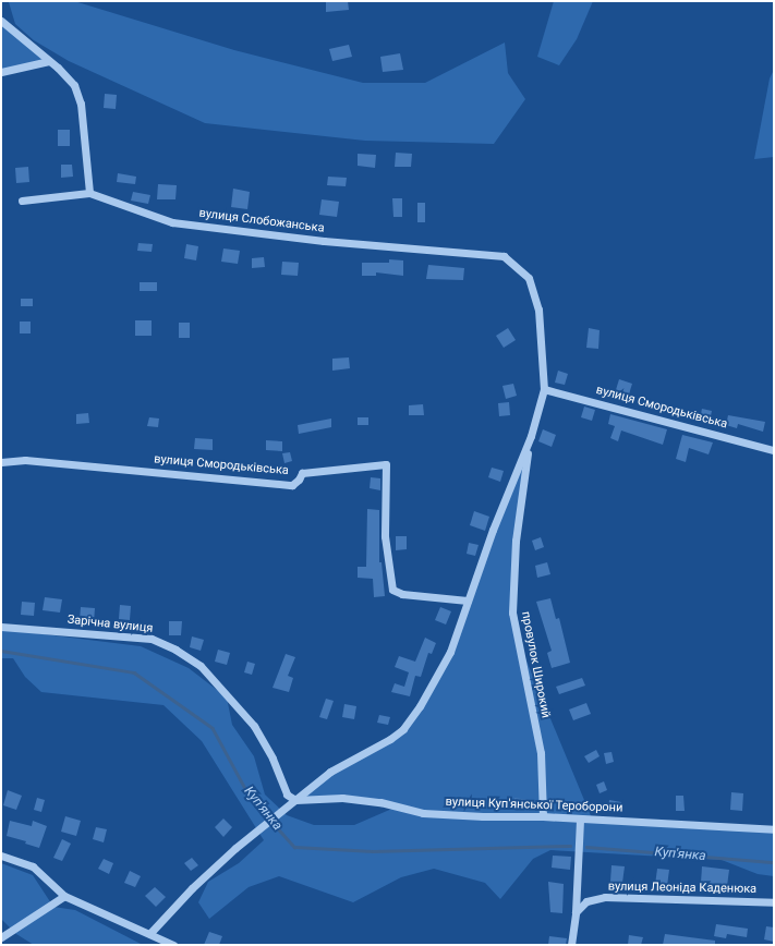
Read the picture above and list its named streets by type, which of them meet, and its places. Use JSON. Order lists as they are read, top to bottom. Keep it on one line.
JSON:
{"streets":{"street":["вулиця Слобожанська","вулиця Смородьківська","Зарічна вулиця","провулок Широкий","вулиця Куп'янської Тероборони","вулиця Леоніда Каденюка"]},"crossings":[["вулиця Слобожанська","вулиця Смородьківська"],["Зарічна вулиця","вулиця Куп'янської Тероборони"],["провулок Широкий","вулиця Куп'янської Тероборони"]],"water":["Куп'янка"]}
